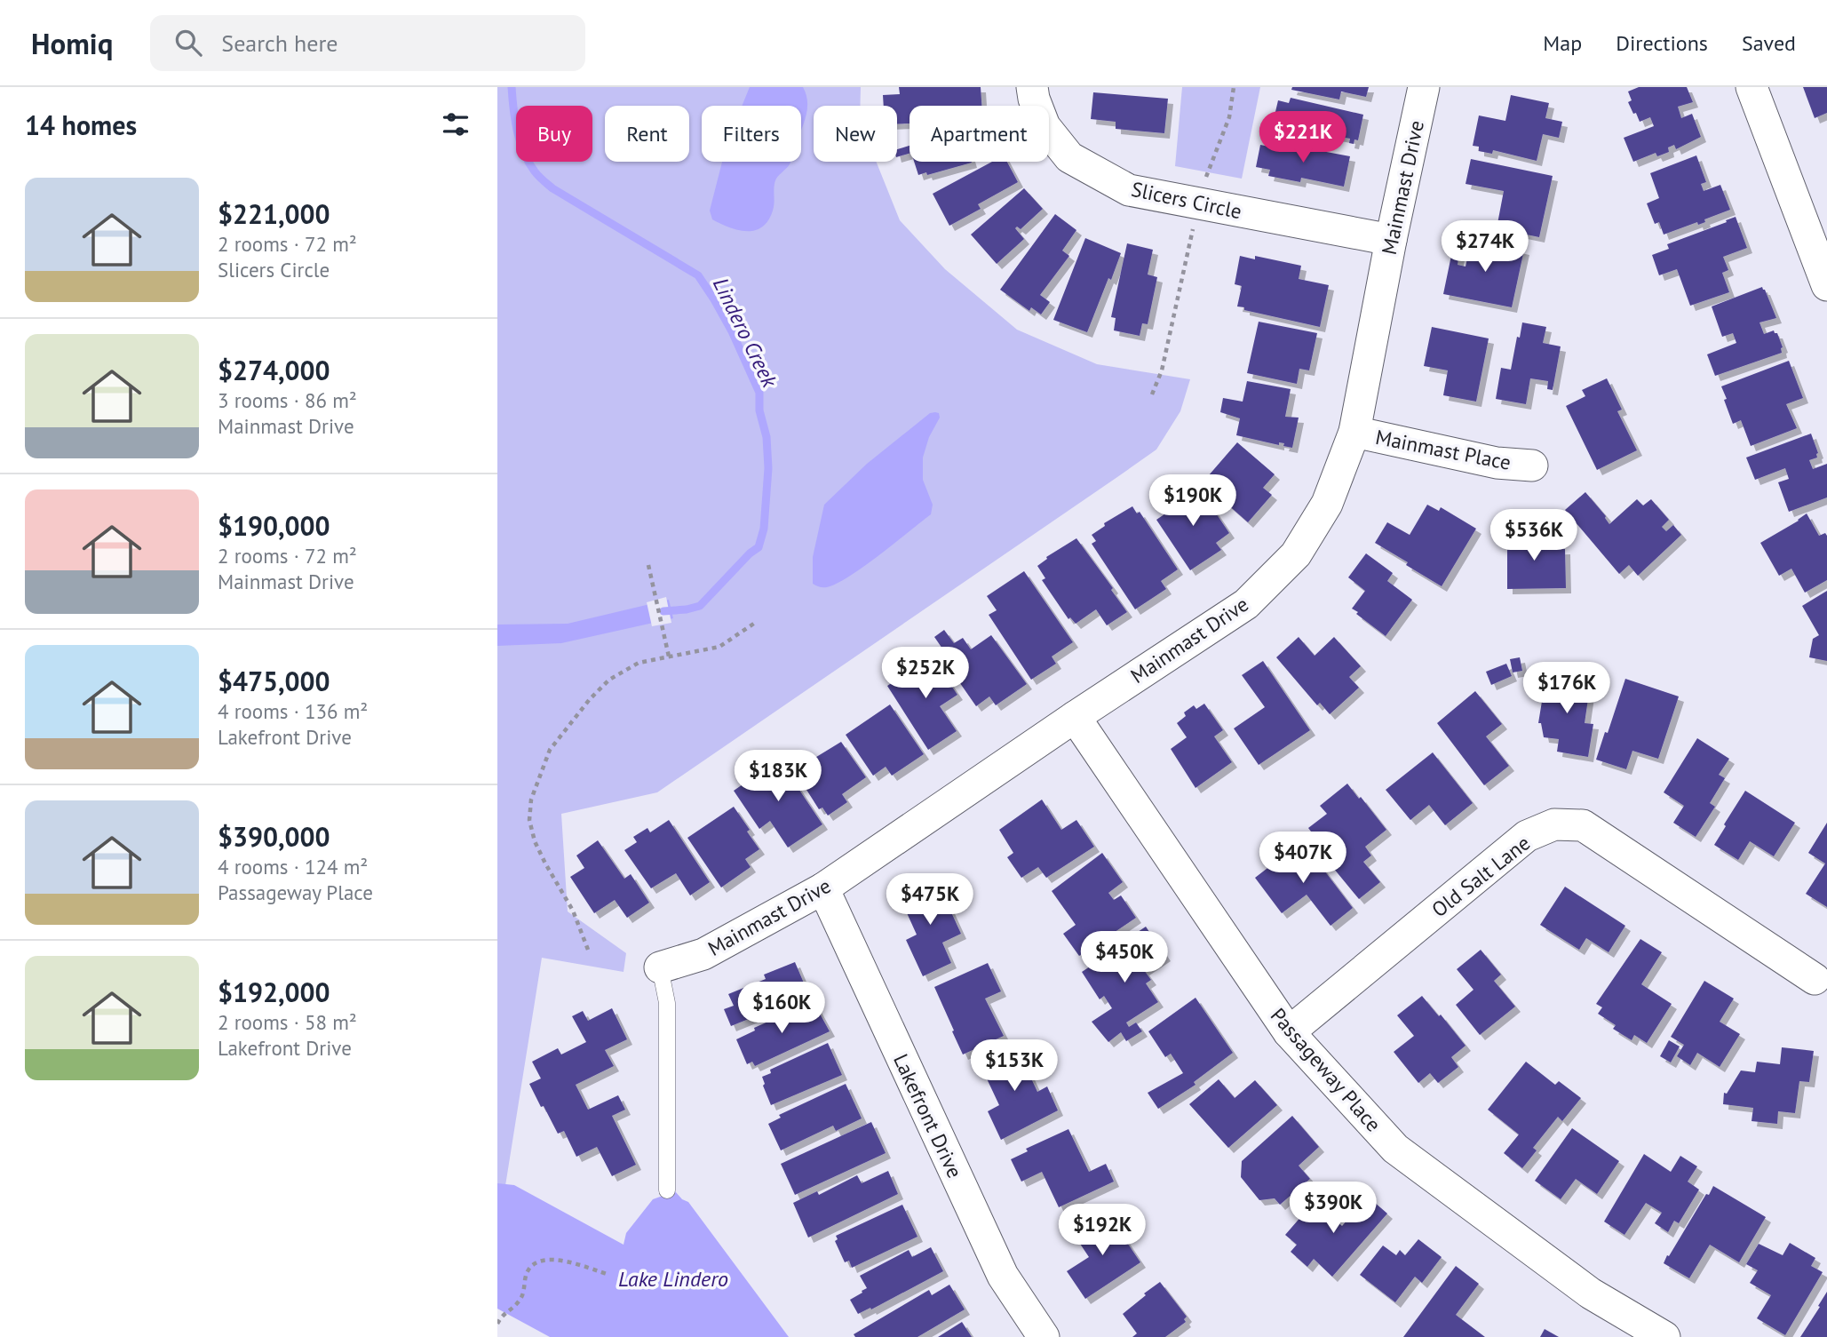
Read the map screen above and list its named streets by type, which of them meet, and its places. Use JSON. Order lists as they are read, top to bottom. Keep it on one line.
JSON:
{"streets":{"street":["Mainmast Drive","Slicers Circle","Mainmast Place","Old Salt Lane","Passageway Place","Lakefront Drive"]},"crossings":[["Mainmast Drive","Slicers Circle"],["Mainmast Drive","Mainmast Place"],["Mainmast Drive","Passageway Place"],["Mainmast Drive","Lakefront Drive"],["Old Salt Lane","Passageway Place"]],"water":["Lindero Creek","Lake Lindero"],"page":{"header":"Homiq","search":"Search here","nav":["Map","Directions","Saved"],"heading":"14 homes","chip":["Buy","Rent","Filters","New","Apartment"],"price":["$221K","$274K","$190K","$536K","$252K","$176K","$183K","$407K","$475K","$450K","$160K","$153K","$390K","$192K"],"list":[{"name":"$221,000","note":"2 rooms · 72 m² · Slicers Circle"},{"name":"$274,000","note":"3 rooms · 86 m² · Mainmast Drive"},{"name":"$190,000","note":"2 rooms · 72 m² · Mainmast Drive"},{"name":"$475,000","note":"4 rooms · 136 m² · Lakefront Drive"},{"name":"$390,000","note":"4 rooms · 124 m² · Passageway Place"},{"name":"$192,000","note":"2 rooms · 58 m² · Lakefront Drive"}]}}
